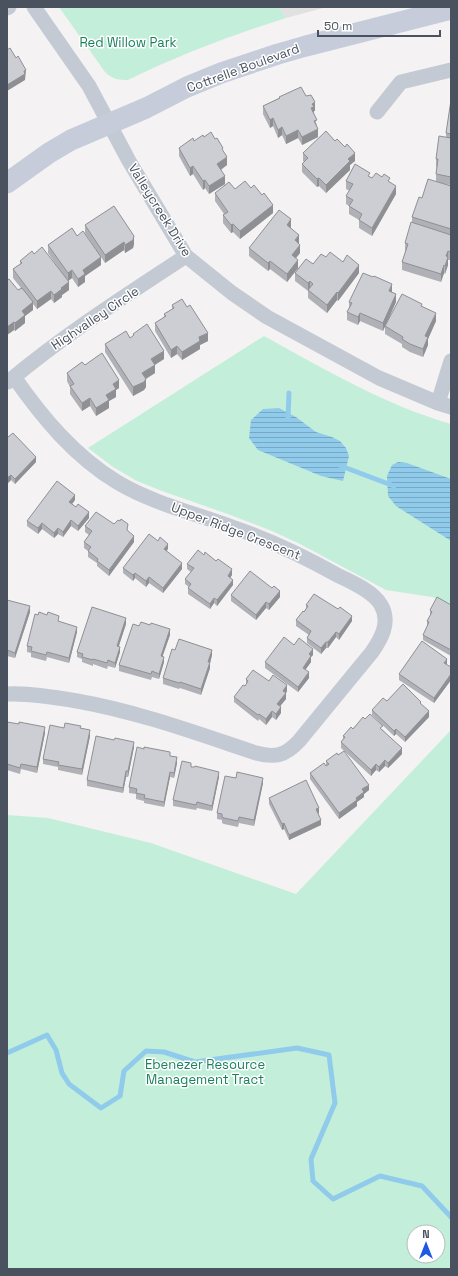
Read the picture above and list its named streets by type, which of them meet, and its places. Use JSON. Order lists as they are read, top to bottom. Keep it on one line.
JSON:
{"streets":{"main road":["Cottrelle Boulevard"],"street":["Valleycreek Drive","Highvalley Circle","Upper Ridge Crescent"]},"crossings":[["Cottrelle Boulevard","Valleycreek Drive"],["Valleycreek Drive","Highvalley Circle"],["Highvalley Circle","Upper Ridge Crescent"]],"parks":["Red Willow Park","Ebenezer Resource Management Tract"],"scale_bar":"50 m","north":"top"}
